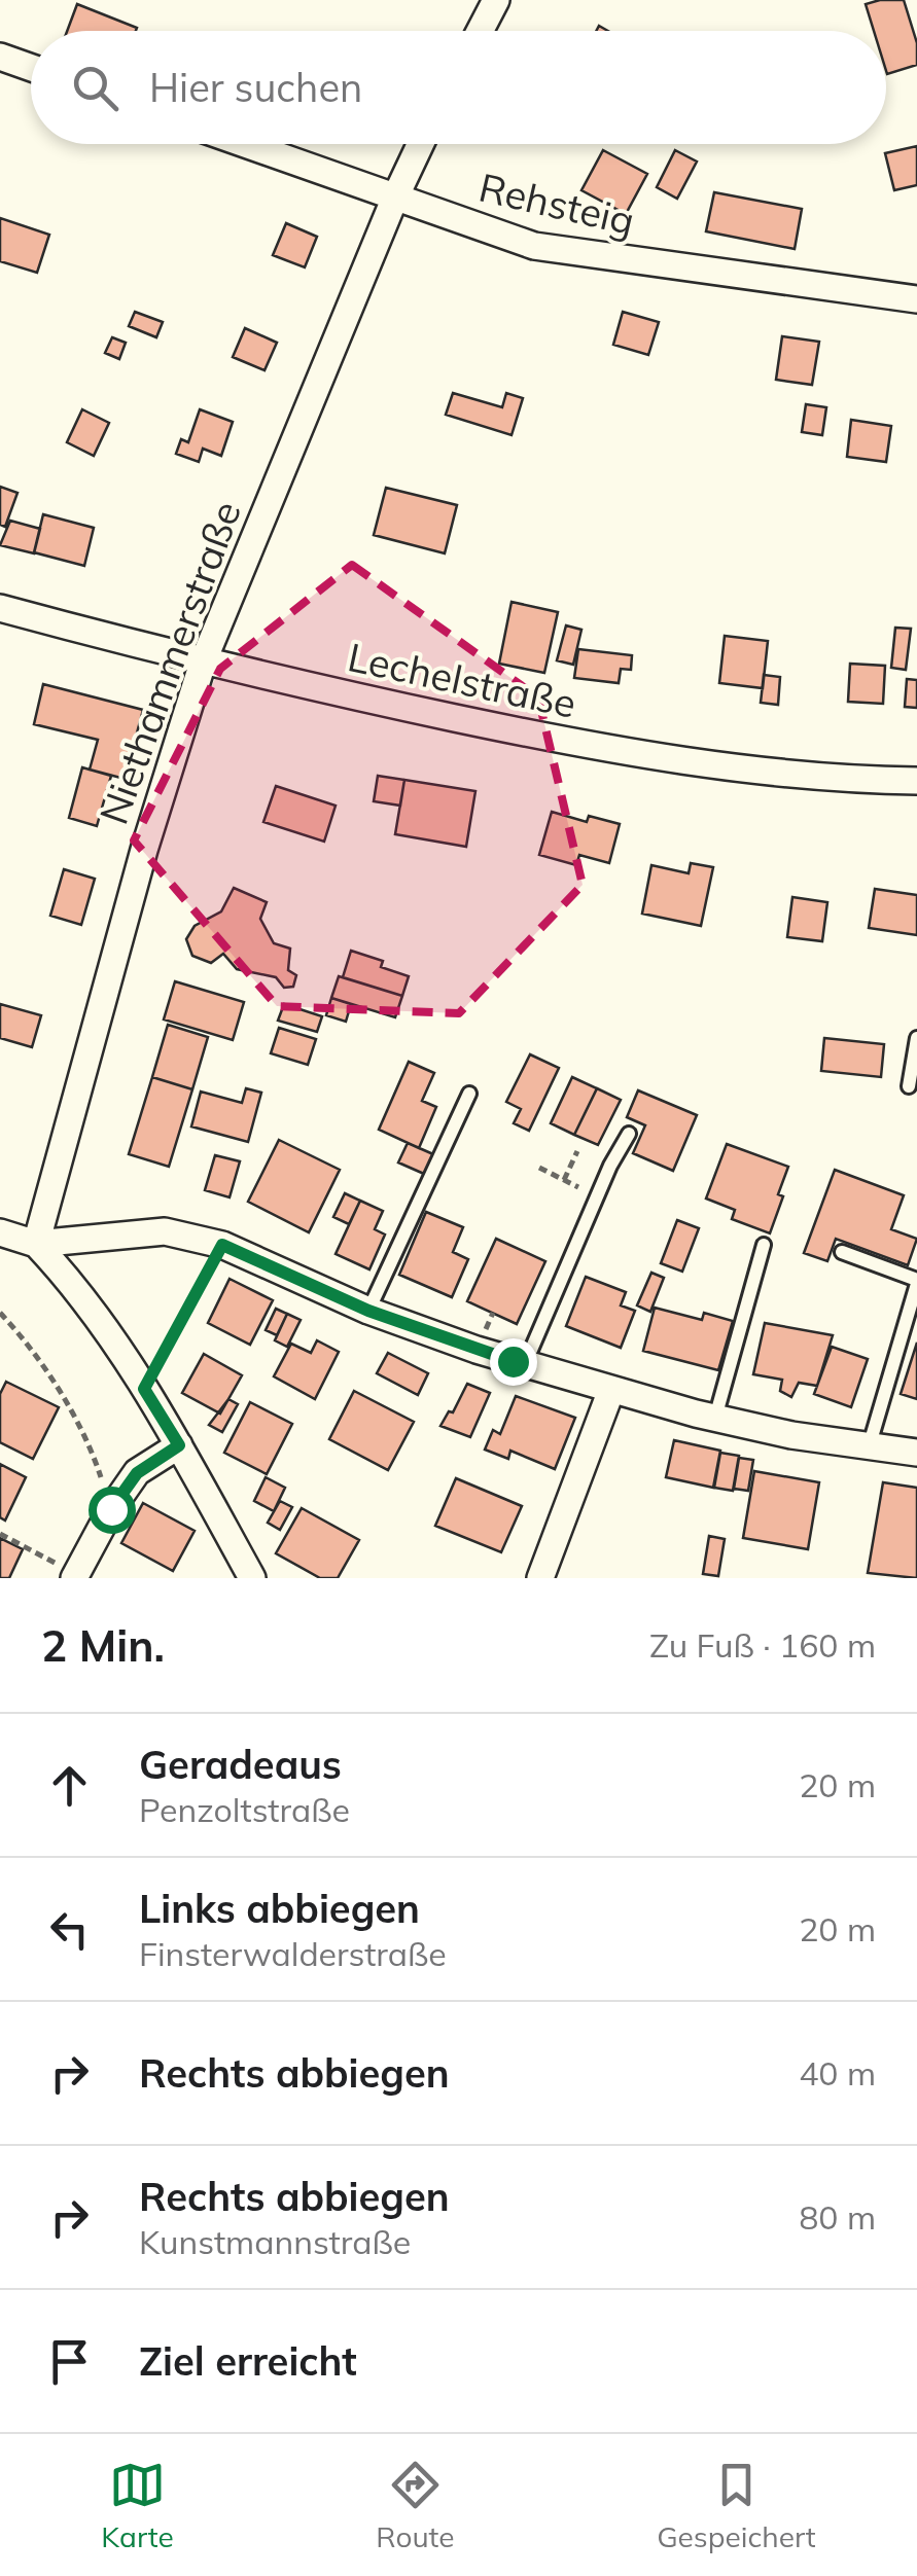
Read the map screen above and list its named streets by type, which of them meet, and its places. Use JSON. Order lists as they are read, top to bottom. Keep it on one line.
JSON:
{"streets":{"street":["Rehsteig","Niethammerstraße","Lechelstraße"]},"crossings":[["Rehsteig","Niethammerstraße"],["Niethammerstraße","Lechelstraße"]],"page":{"search":"Hier suchen","heading":["2 Min.","Zu Fuß · 160 m"],"list":[["Geradeaus","Penzoltstraße","20 m"],["Links abbiegen","Finsterwalderstraße","20 m"],["Rechts abbiegen","40 m"],["Rechts abbiegen","Kunstmannstraße","80 m"],"Ziel erreicht"],"nav":["Karte","Route","Gespeichert"]}}
